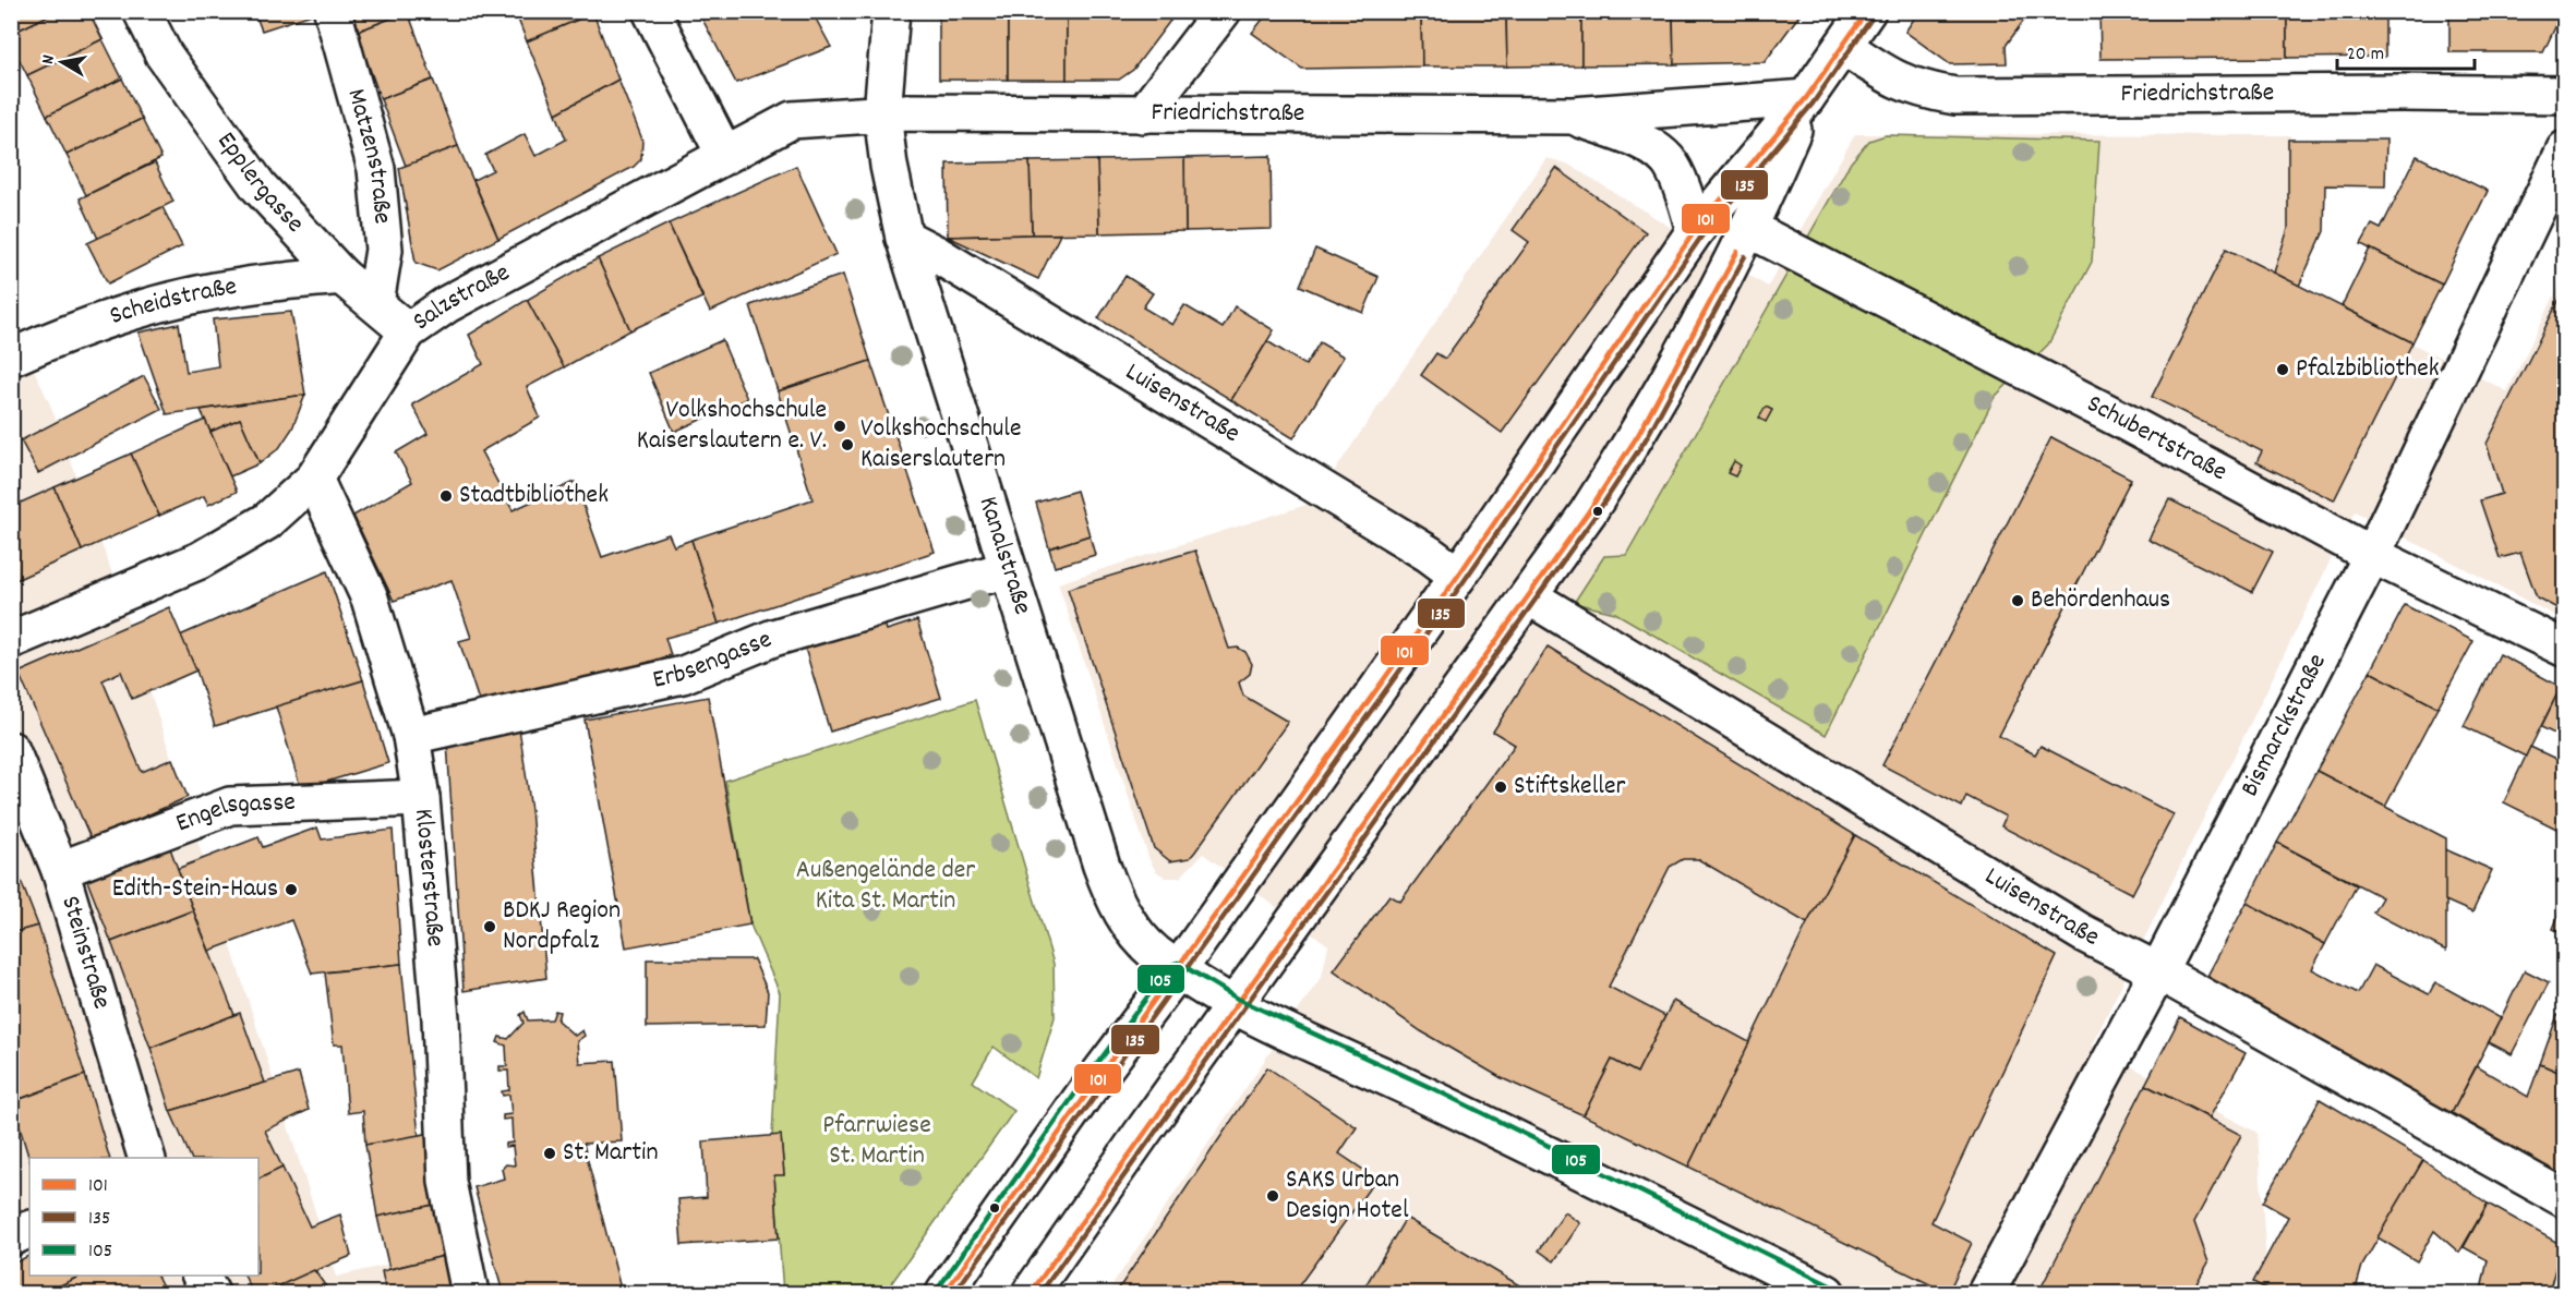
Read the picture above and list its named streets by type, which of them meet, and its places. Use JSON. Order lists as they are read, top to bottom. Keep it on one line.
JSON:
{"streets":{"street":["Friedrichstraße","Matzenstraße","Epplergasse","Salzstraße","Scheidstraße","Luisenstraße","Schubertstraße","Kanalstraße","Erbsengasse","Bismarckstraße","Engelsgasse","Klosterstraße","Steinstraße"]},"crossings":[["Friedrichstraße","Salzstraße"],["Friedrichstraße","Kanalstraße"],["Matzenstraße","Epplergasse"],["Epplergasse","Salzstraße"],["Epplergasse","Scheidstraße"],["Salzstraße","Kanalstraße"],["Salzstraße","Klosterstraße"],["Luisenstraße","Kanalstraße"],["Luisenstraße","Bismarckstraße"],["Schubertstraße","Bismarckstraße"],["Kanalstraße","Erbsengasse"],["Erbsengasse","Klosterstraße"],["Engelsgasse","Klosterstraße"],["Engelsgasse","Steinstraße"]],"parks":["Außengelände der Kita St. Martin","Pfarrwiese St. Martin"],"places":["Pfalzbibliothek","Volkshochschule Kaiserslautern e. V.","Volkshochschule Kaiserslautern","Stadtbibliothek","Behördenhaus","Stiftskeller","Edith-Stein-Haus","BDKJ Region Nordpfalz","St. Martin","SAKS Urban Design Hotel"],"lines":["transit line 101","transit line 135","transit line 105"],"legend":["101","135","105"],"scale_bar":"20 m","north":"left"}
